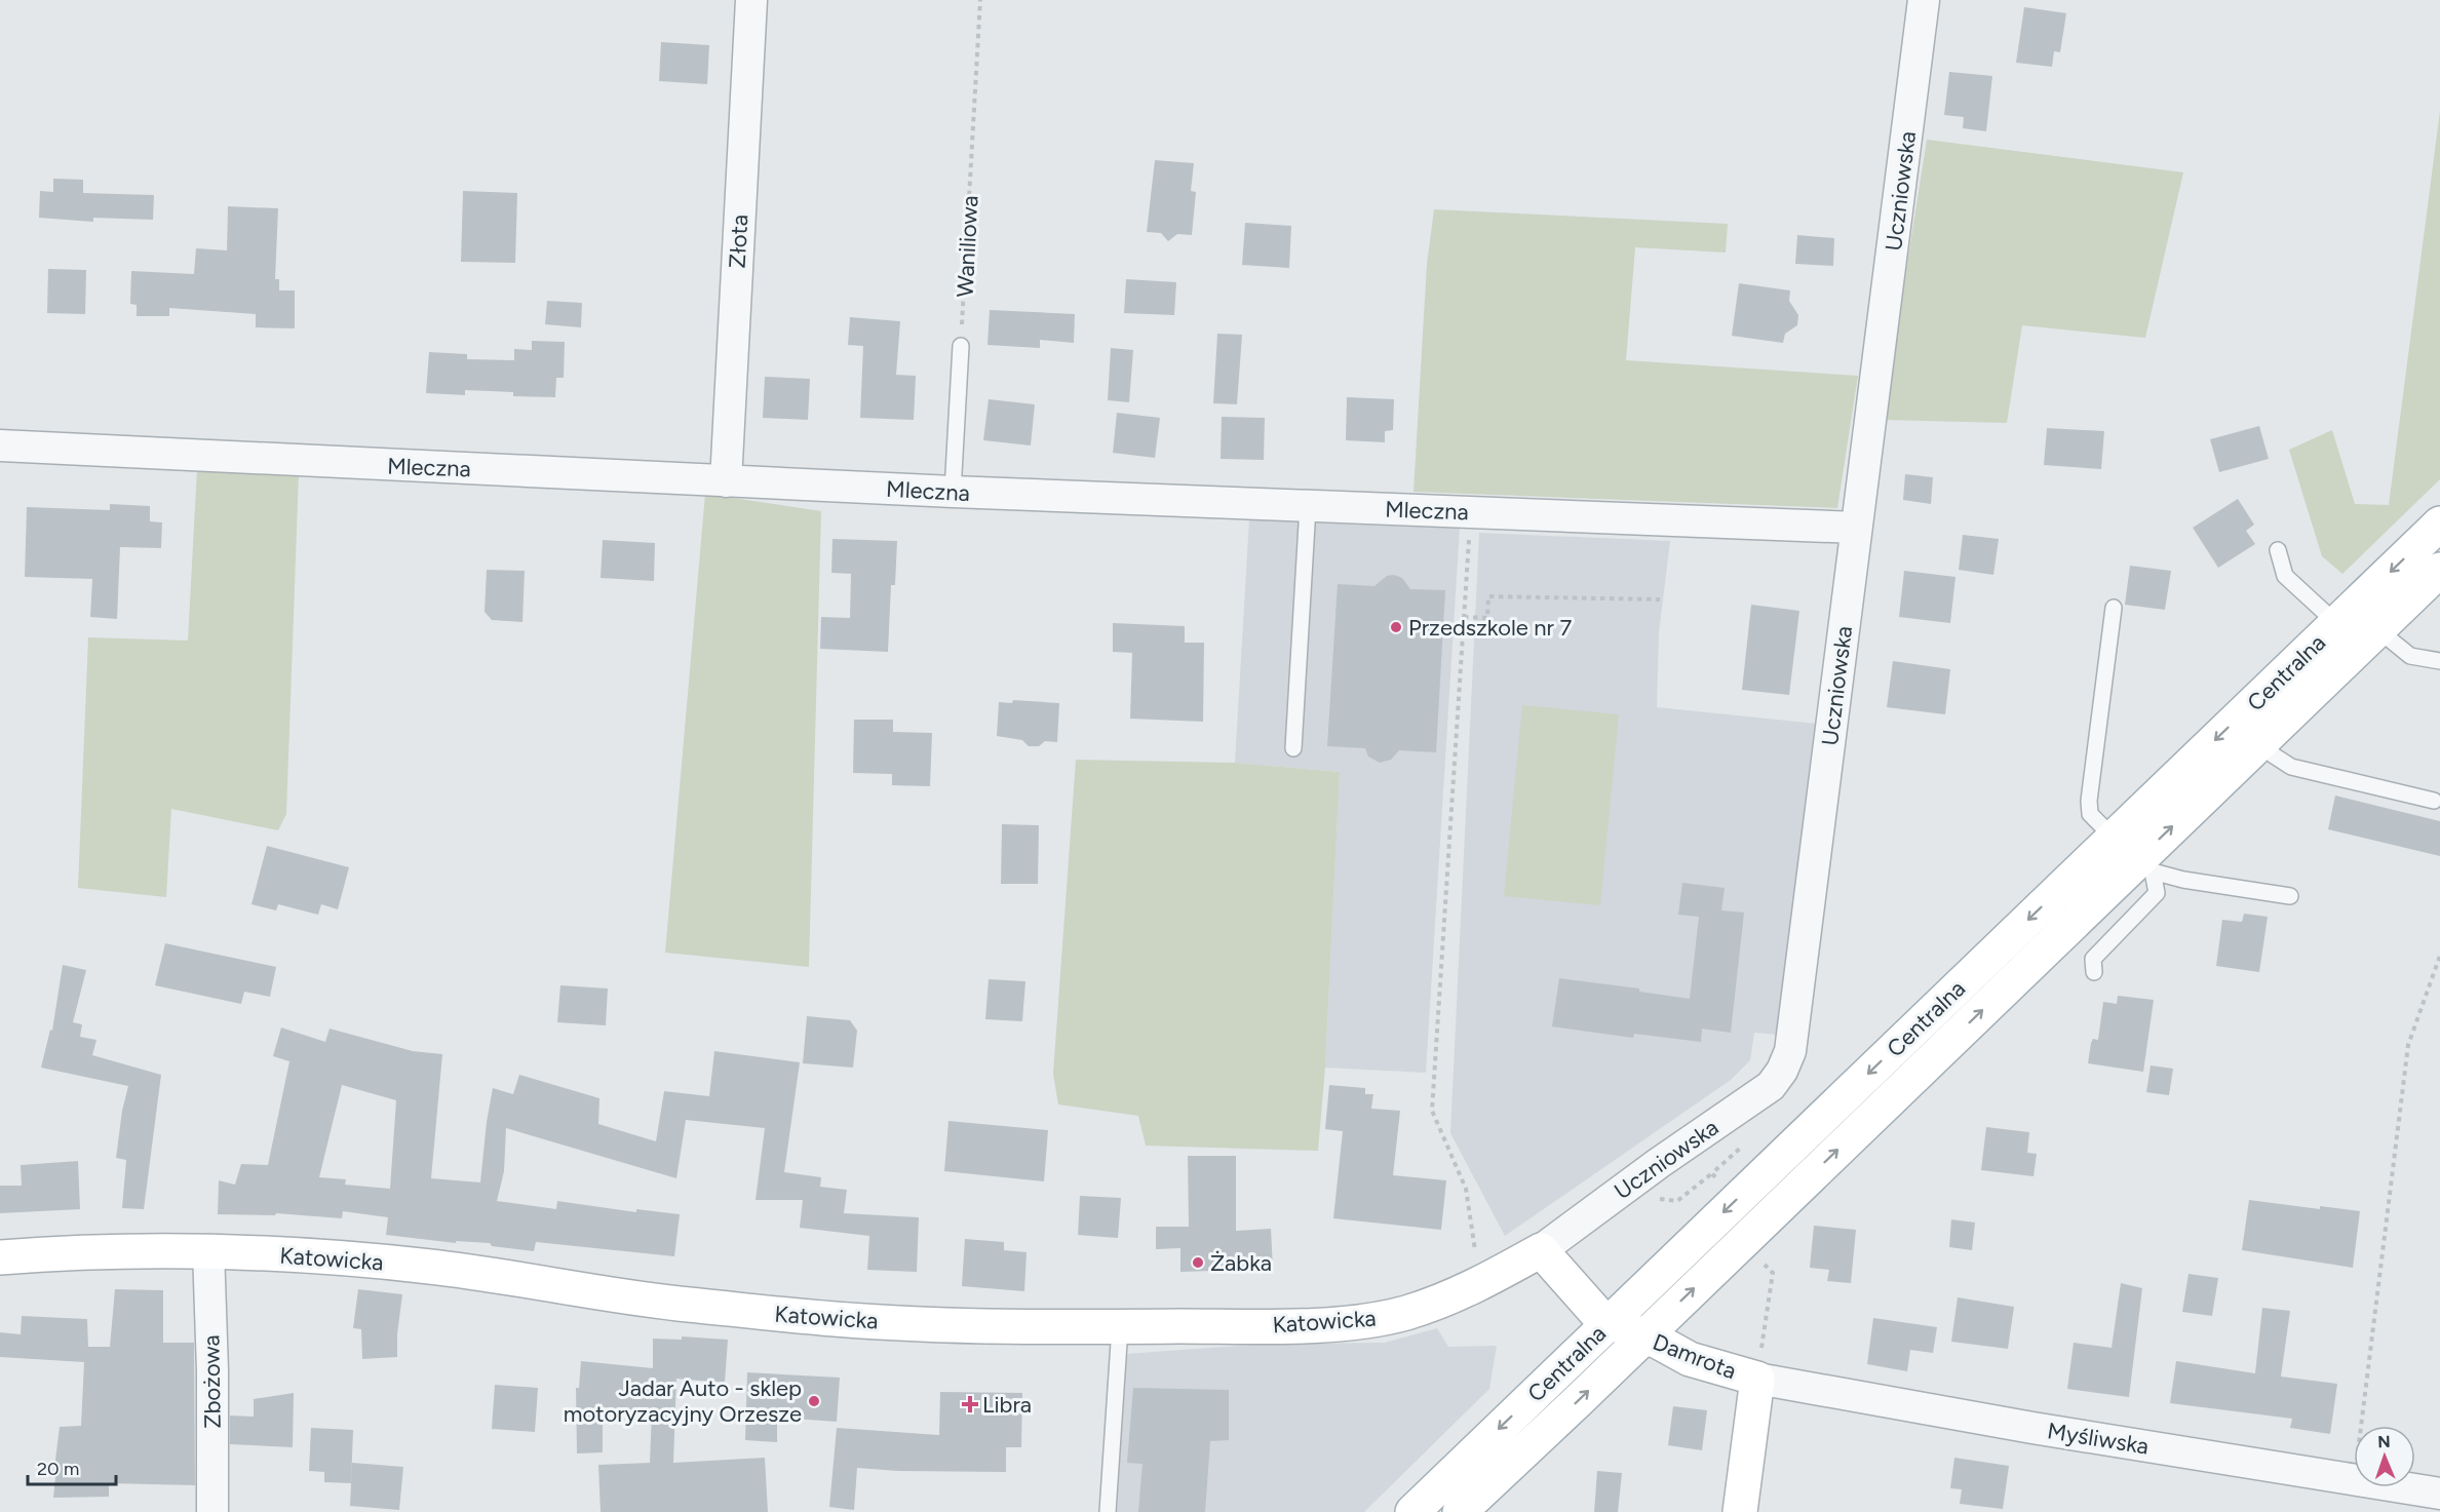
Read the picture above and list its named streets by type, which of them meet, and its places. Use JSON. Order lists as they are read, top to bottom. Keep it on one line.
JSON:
{"streets":{"main road":["Centralna","Katowicka","Damrota"],"street":["Uczniowska","Złota","Mleczna","Zbożowa","Myśliwska"],"path":["Waniliowa"]},"crossings":[["Uczniowska","Mleczna"],["Uczniowska","Katowicka"],["Złota","Mleczna"],["Centralna","Damrota"],["Katowicka","Zbożowa"],["Damrota","Myśliwska"]],"places":{"other":["Przedszkole nr 7","Żabka","Jadar Auto - sklep motoryzacyjny Orzesze"],"health":["Libra"]},"scale_bar":"20 m","north":"top"}
